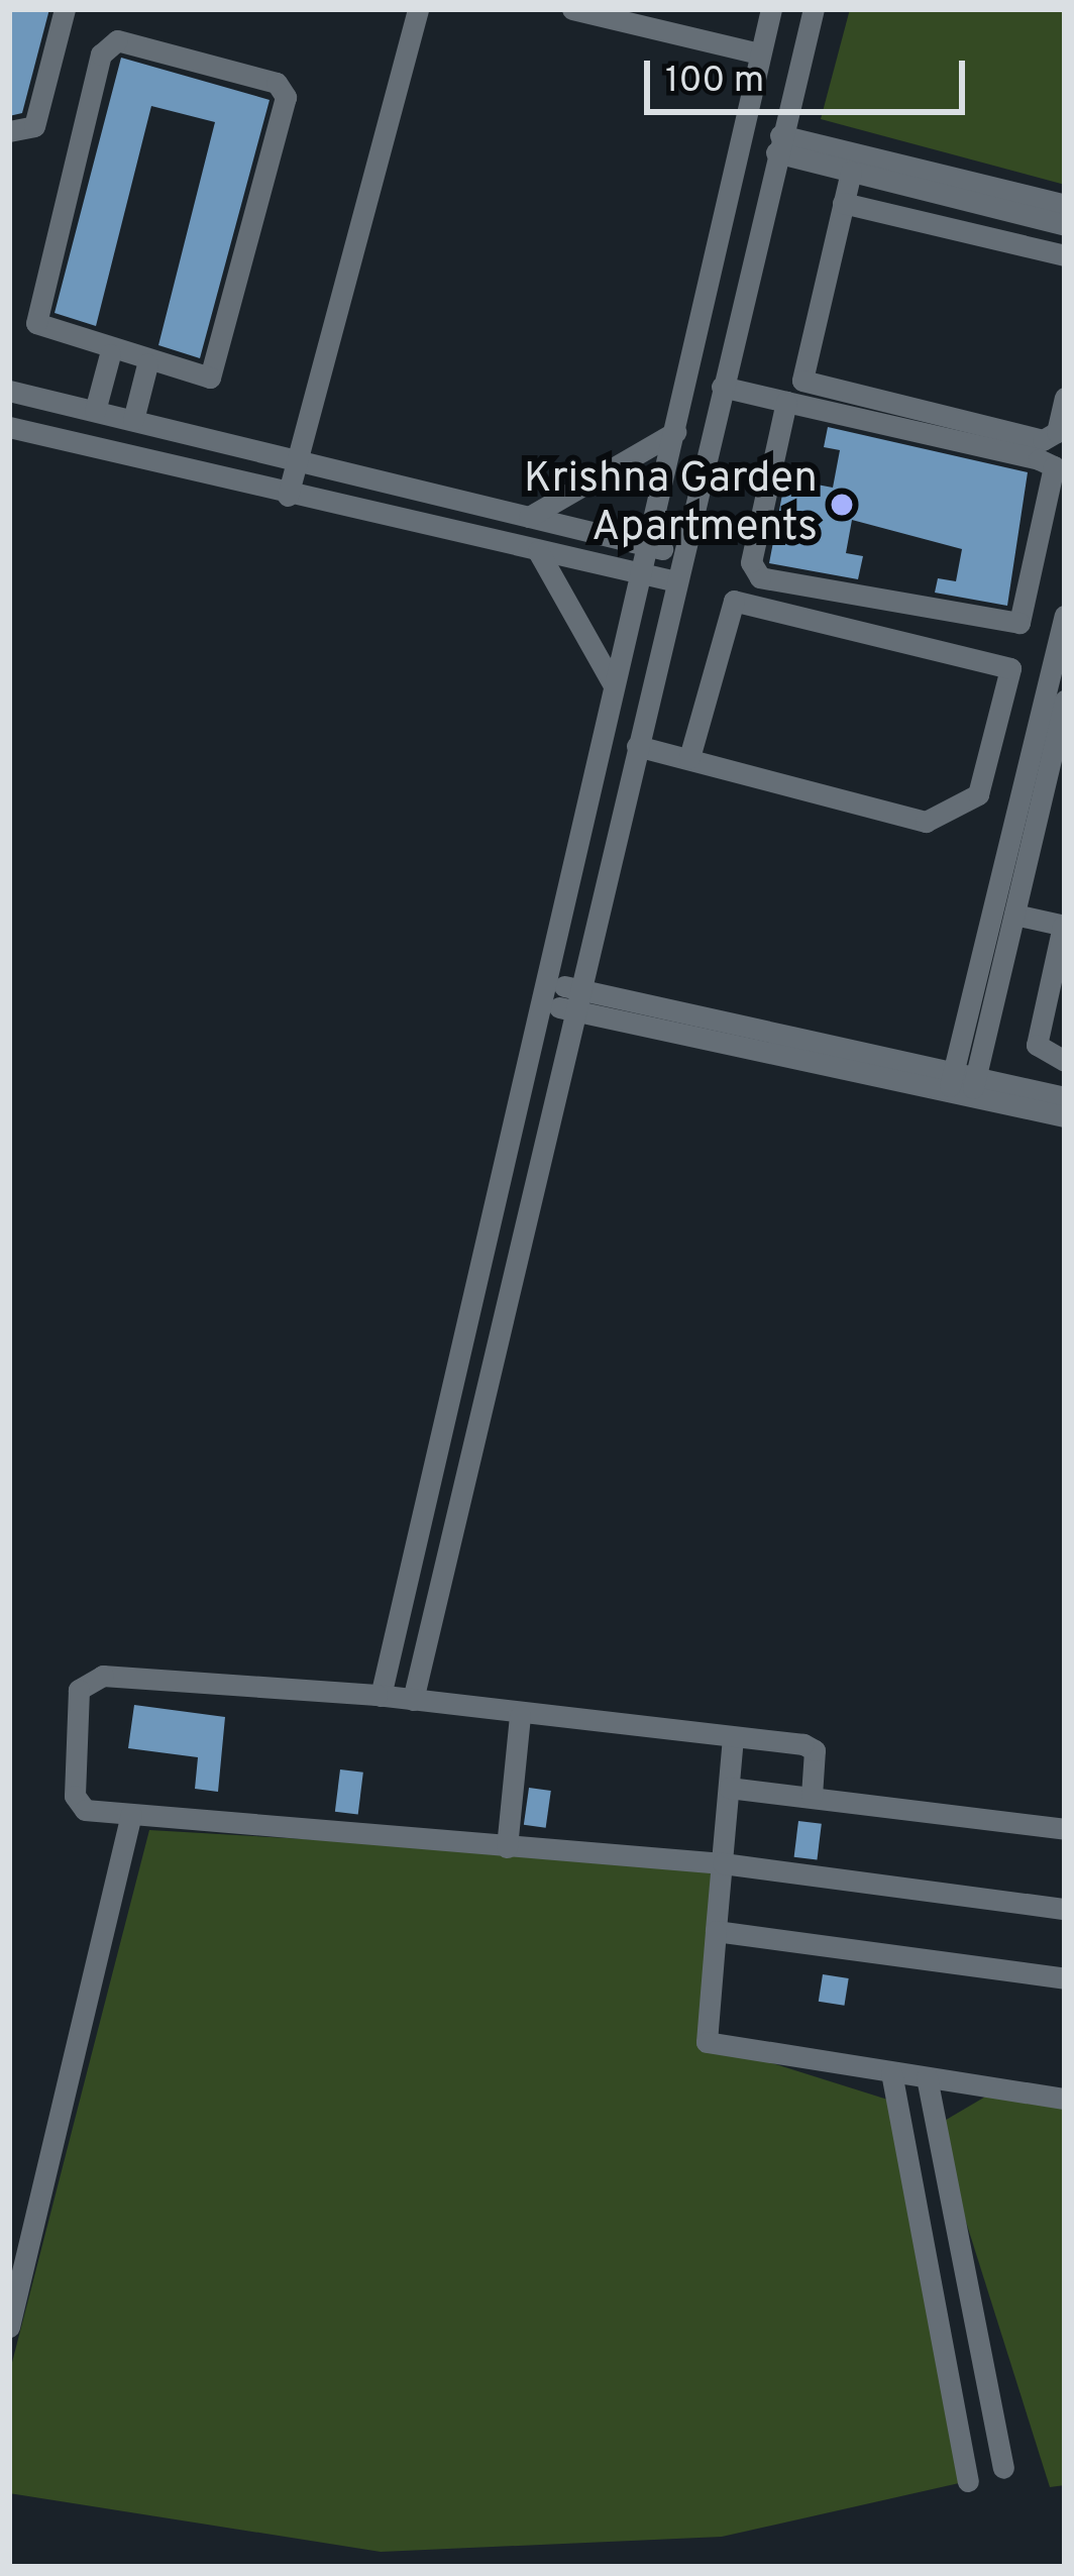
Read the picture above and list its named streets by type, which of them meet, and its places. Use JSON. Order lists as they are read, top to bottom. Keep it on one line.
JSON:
{"places":["Krishna Garden Apartments"],"scale_bar":"100 m"}
